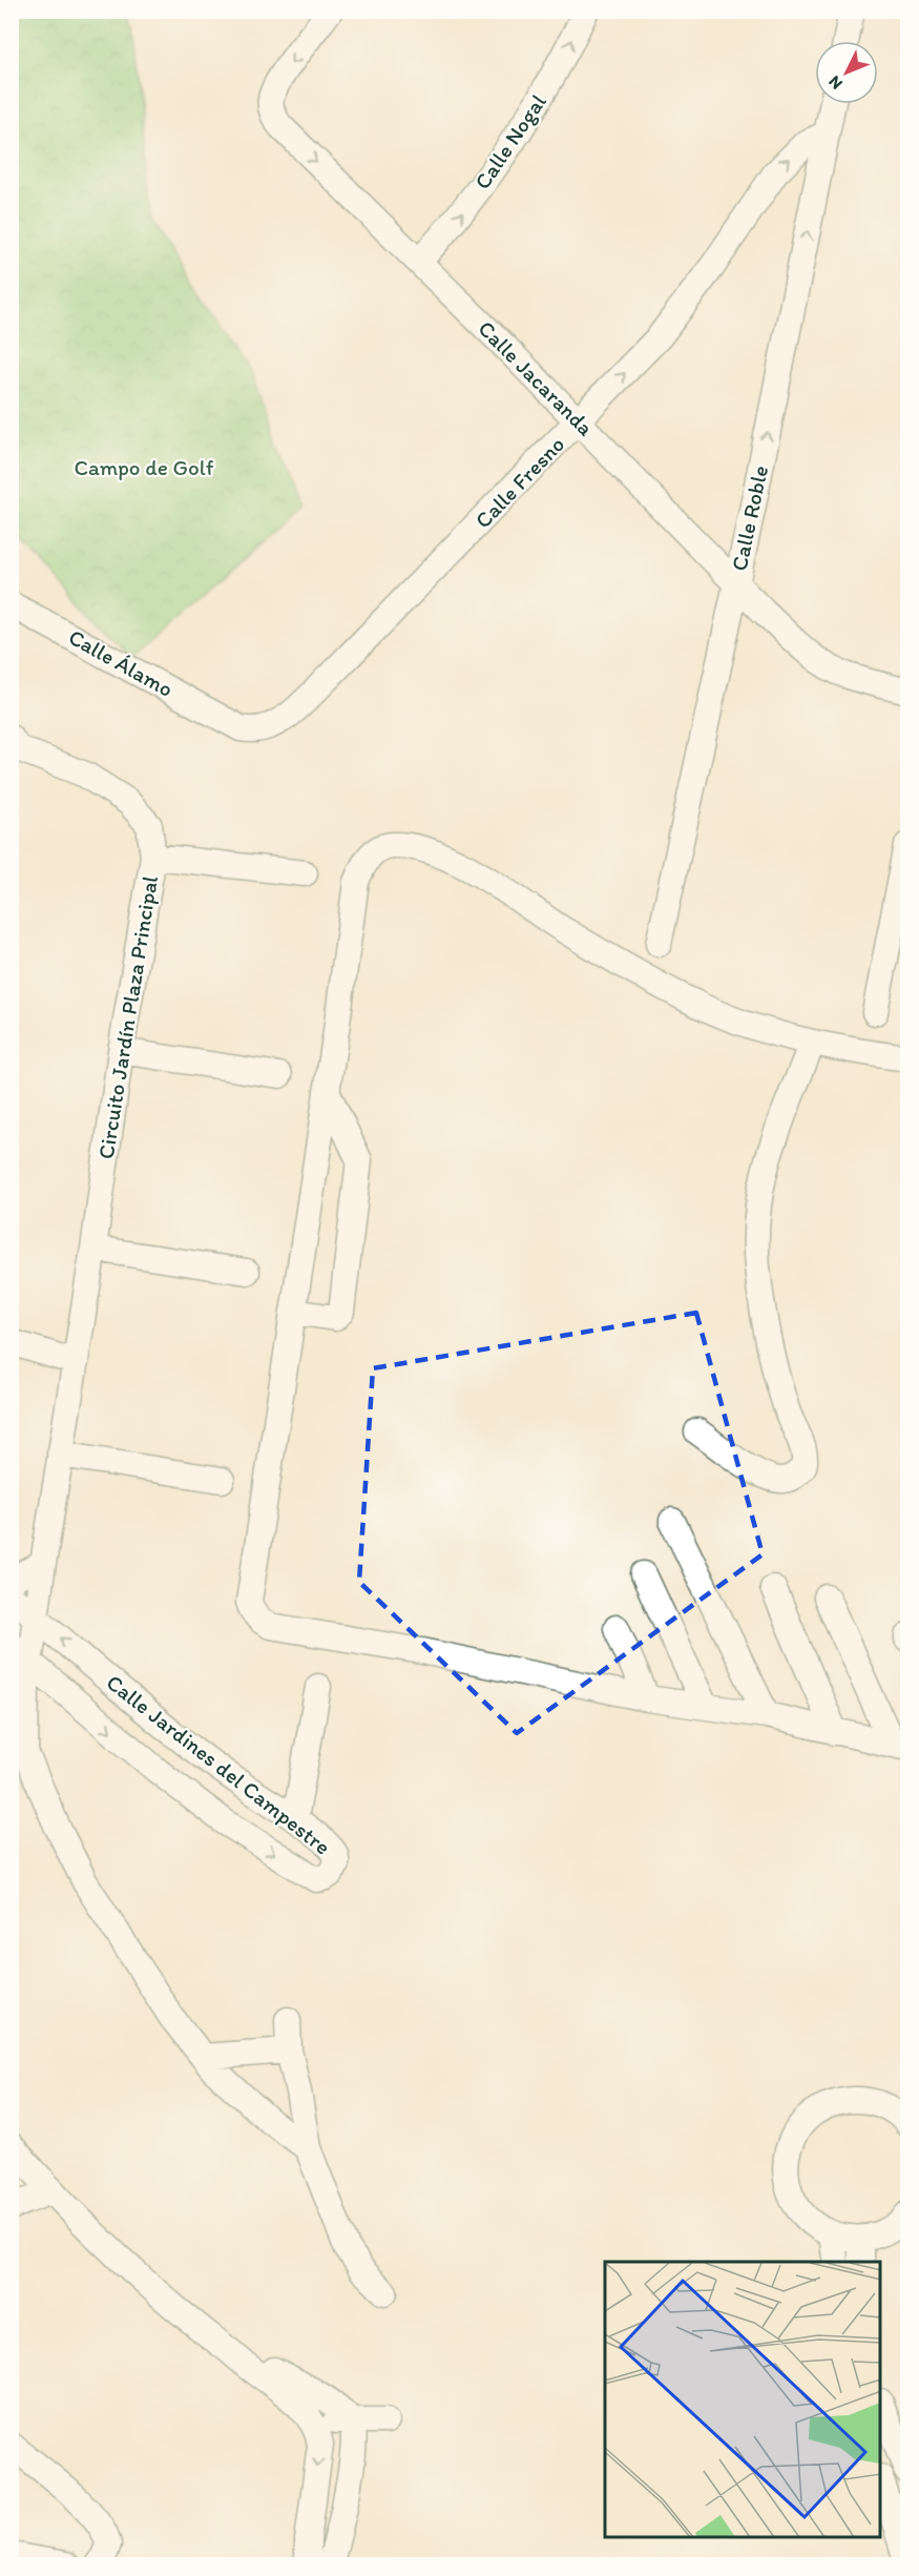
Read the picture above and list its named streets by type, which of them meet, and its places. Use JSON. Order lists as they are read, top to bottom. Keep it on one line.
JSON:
{"streets":{"street":["Calle Nogal","Calle Jacaranda","Calle Fresno","Calle Roble","Calle Álamo","Circuito Jardín Plaza Principal","Calle Jardines del Campestre"]},"crossings":[["Calle Nogal","Calle Jacaranda"],["Calle Jacaranda","Calle Fresno"],["Calle Jacaranda","Calle Roble"],["Calle Fresno","Calle Roble"],["Calle Fresno","Calle Álamo"],["Circuito Jardín Plaza Principal","Calle Jardines del Campestre"]],"one_way":["Calle Nogal","Calle Fresno","Calle Roble"],"parks":["Campo de Golf"],"north":"bottom left"}
